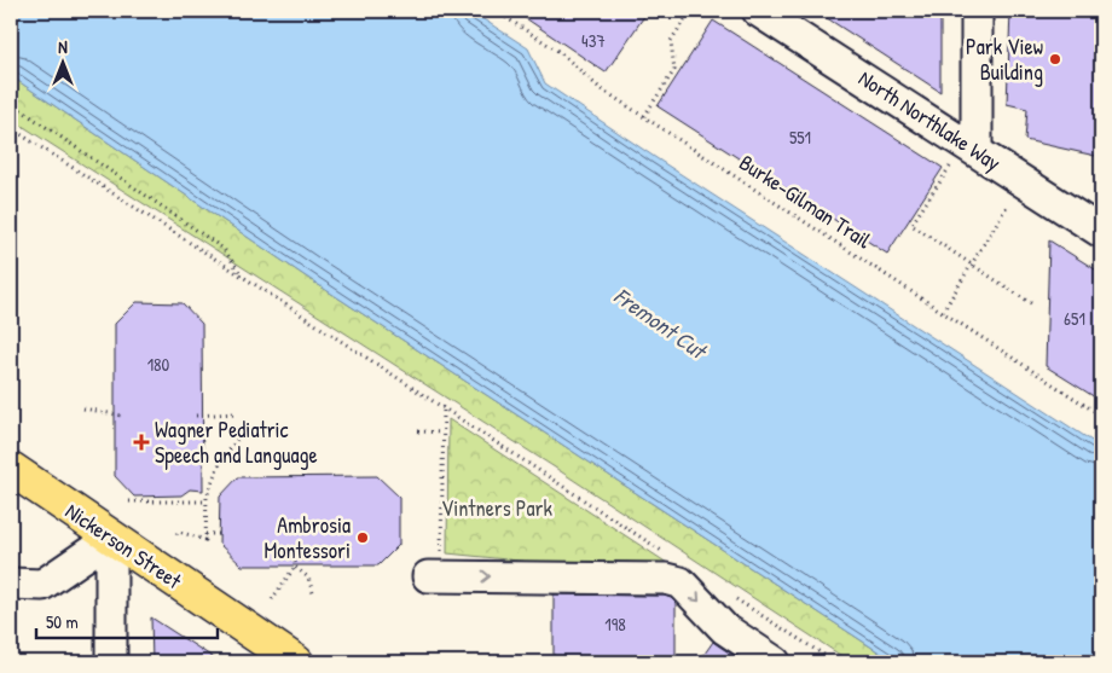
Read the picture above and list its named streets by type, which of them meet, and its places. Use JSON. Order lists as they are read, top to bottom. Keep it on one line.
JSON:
{"streets":{"main road":["Nickerson Street"],"street":["North Northlake Way"],"path":["Burke-Gilman Trail"]},"water":["Fremont Cut"],"parks":["Vintners Park"],"places":{"other":["Park View Building","Ambrosia Montessori"],"health":["Wagner Pediatric Speech and Language"]},"house_numbers":["437","551","651","180","198"],"scale_bar":"50 m","north":"top"}
